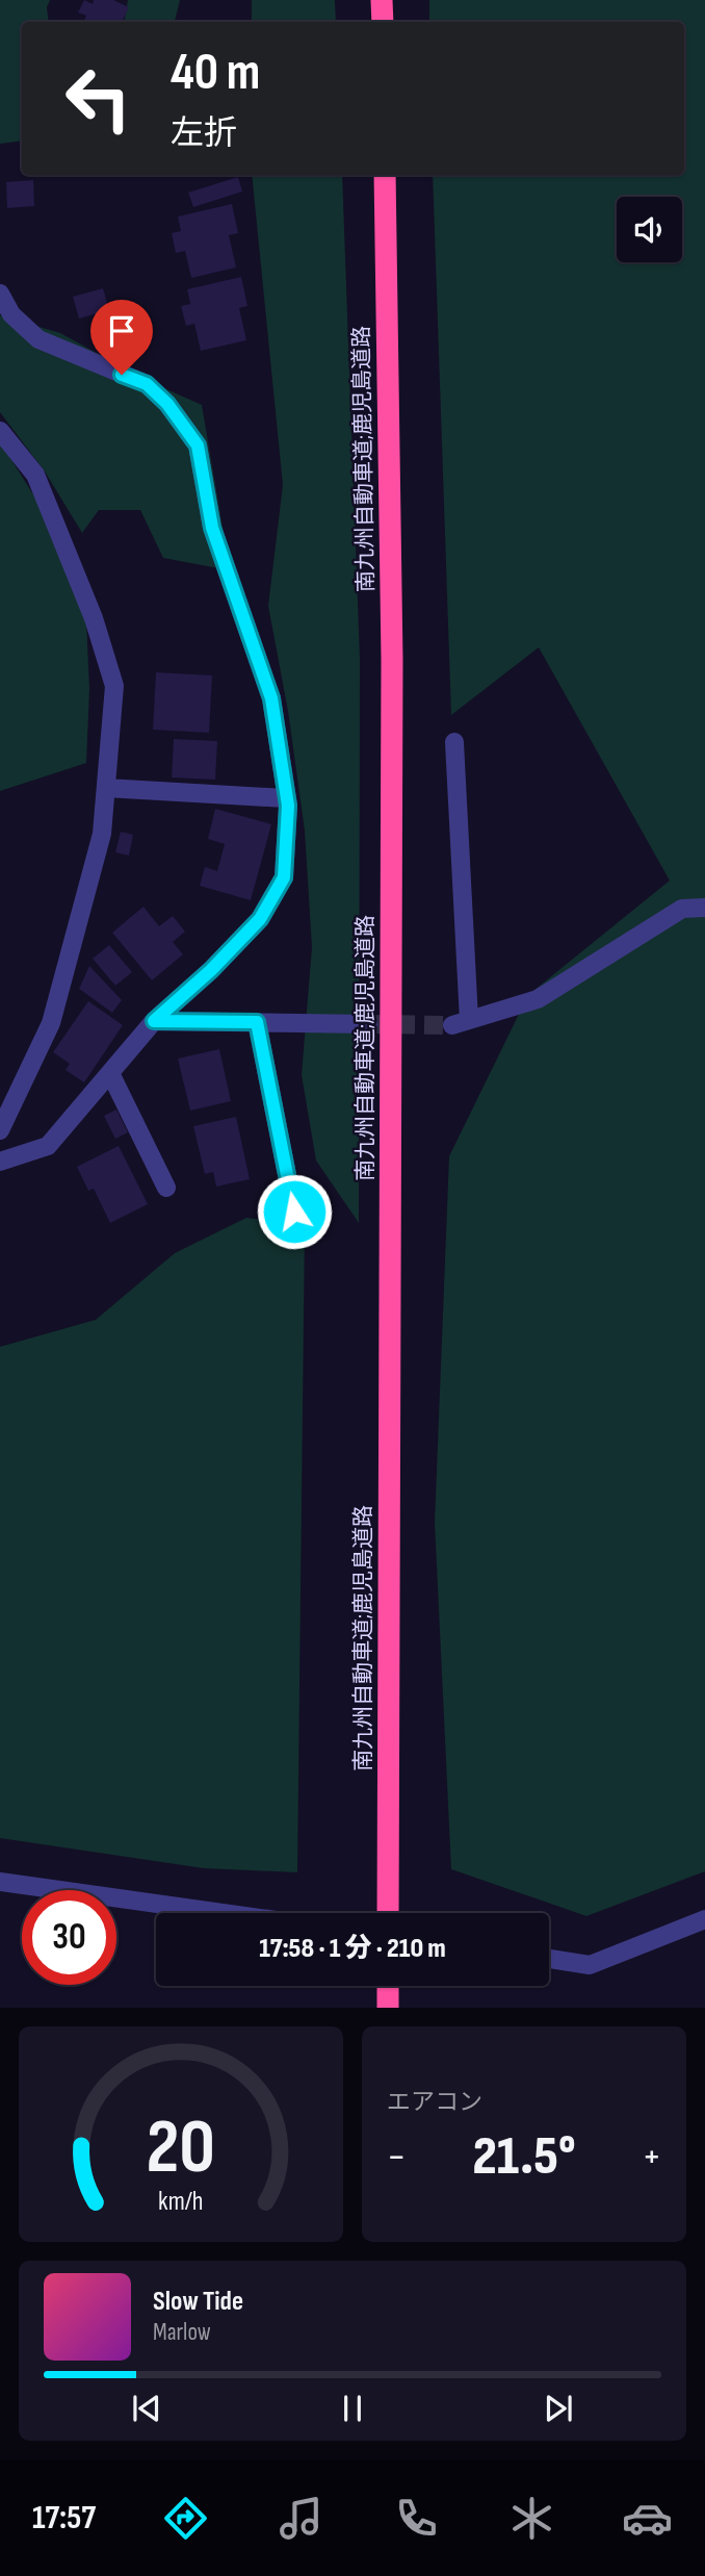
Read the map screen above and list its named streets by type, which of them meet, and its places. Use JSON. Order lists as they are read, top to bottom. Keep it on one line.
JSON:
{"streets":{"highway":["南九州自動車道;鹿児島道路"]},"page":{"turn":["40 m","左折"],"limit":"30","trip":"17:58 · 1 分 · 210 m","tile":"エアコン","heat":["−","21.5°","+"],"song":["Slow Tide","Marlow"],"tabs":"17:57","gauge":["20","km/h"]}}
